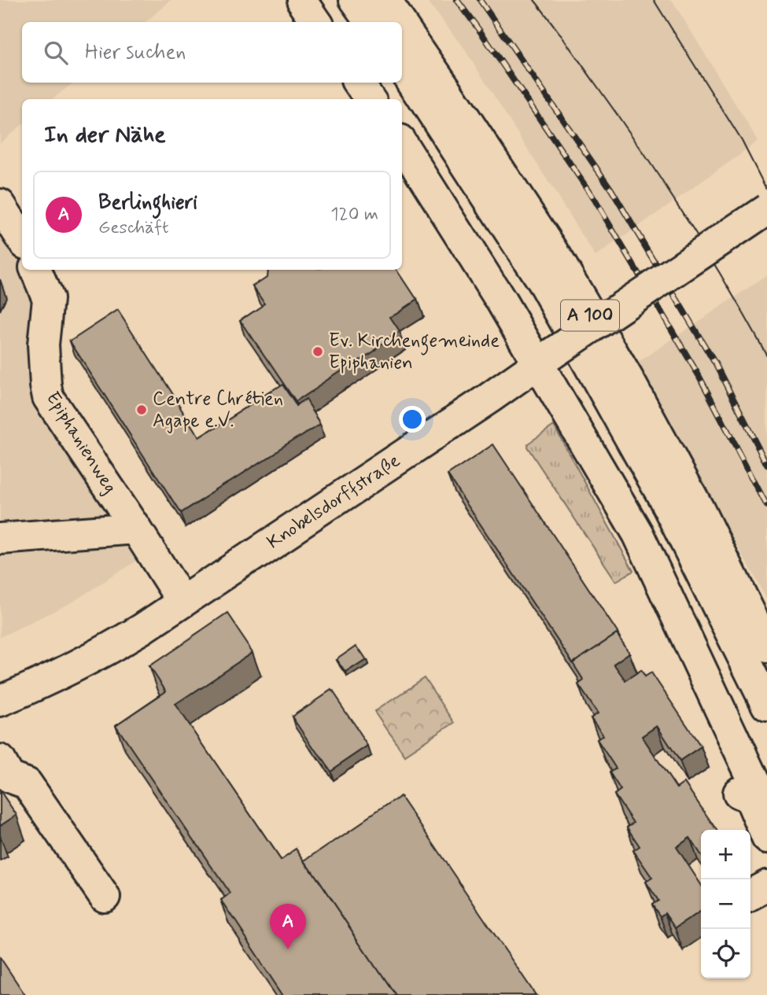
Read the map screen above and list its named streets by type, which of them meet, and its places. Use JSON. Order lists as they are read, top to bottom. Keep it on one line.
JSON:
{"streets":{"main road":["A 100","Epiphanienweg","Knobelsdorffstraße"]},"crossings":[["Epiphanienweg","Knobelsdorffstraße"]],"places":["Ev. Kirchengemeinde Epiphanien","Centre Chrétien Agape e.V."],"page":{"search":"Hier suchen","heading":"In der Nähe","list":[{"mark":"A","name":"Berlinghieri","note":"Geschäft","value":"120 m"}],"map_buttons":["+","−"],"pins":"A"}}
